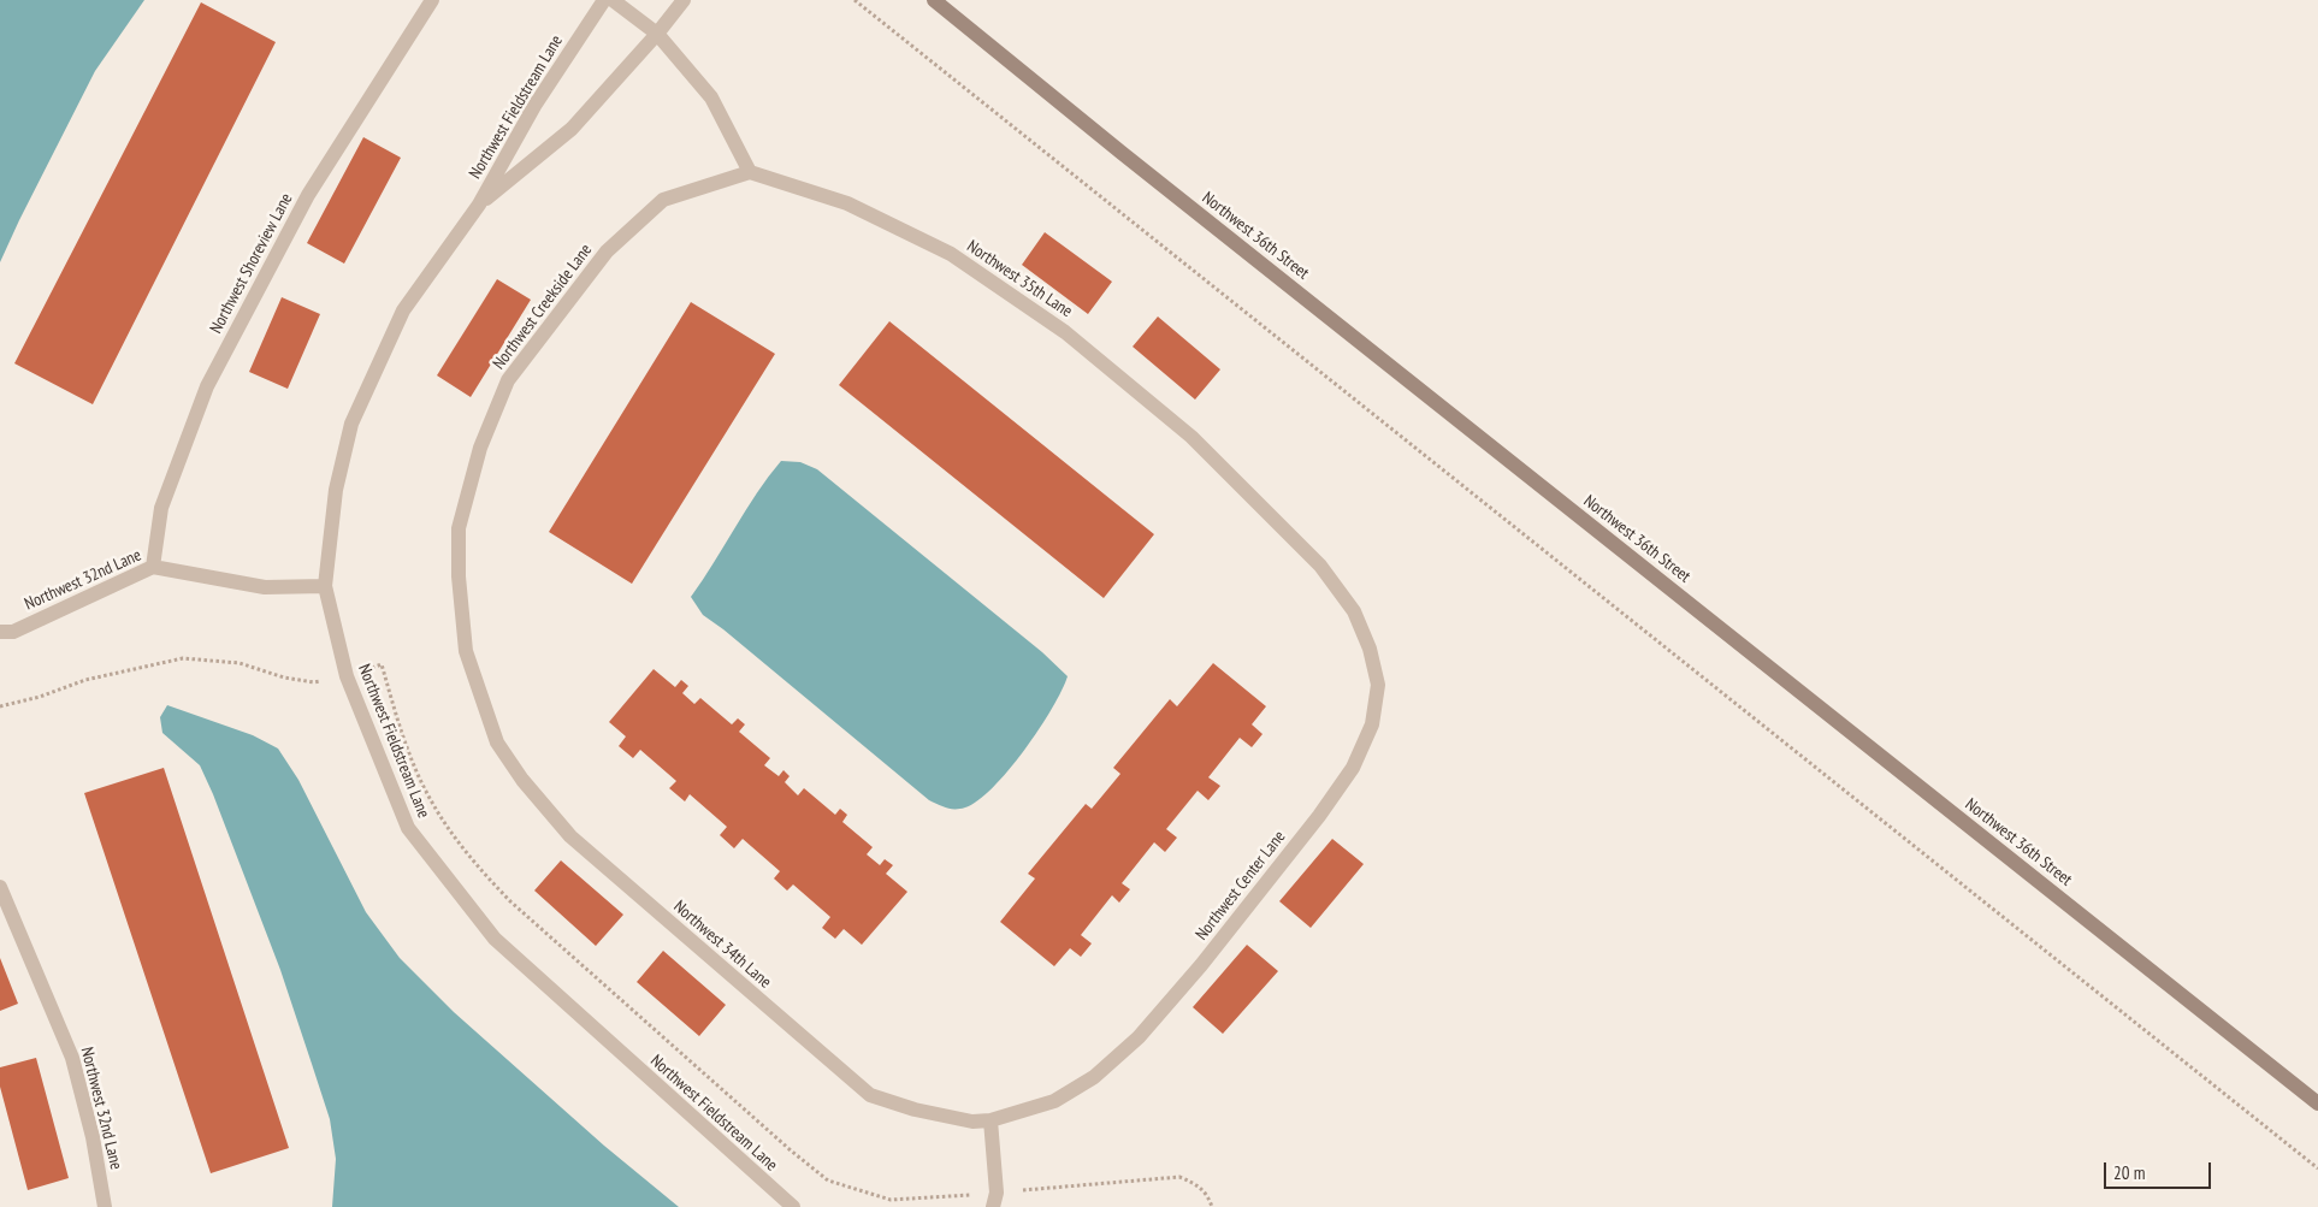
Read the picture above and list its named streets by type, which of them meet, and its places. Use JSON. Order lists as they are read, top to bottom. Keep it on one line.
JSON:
{"streets":{"main road":["Northwest 36th Street"],"lane":["Northwest Fieldstream Lane","Northwest Shoreview Lane","Northwest 35th Lane","Northwest Creekside Lane","Northwest 32nd Lane","Northwest Center Lane","Northwest 34th Lane"]},"crossings":[["Northwest Fieldstream Lane","Northwest 32nd Lane"],["Northwest Shoreview Lane","Northwest 32nd Lane"],["Northwest 35th Lane","Northwest Creekside Lane"],["Northwest 35th Lane","Northwest Center Lane"],["Northwest Creekside Lane","Northwest 34th Lane"],["Northwest Center Lane","Northwest 34th Lane"]],"scale_bar":"20 m"}
